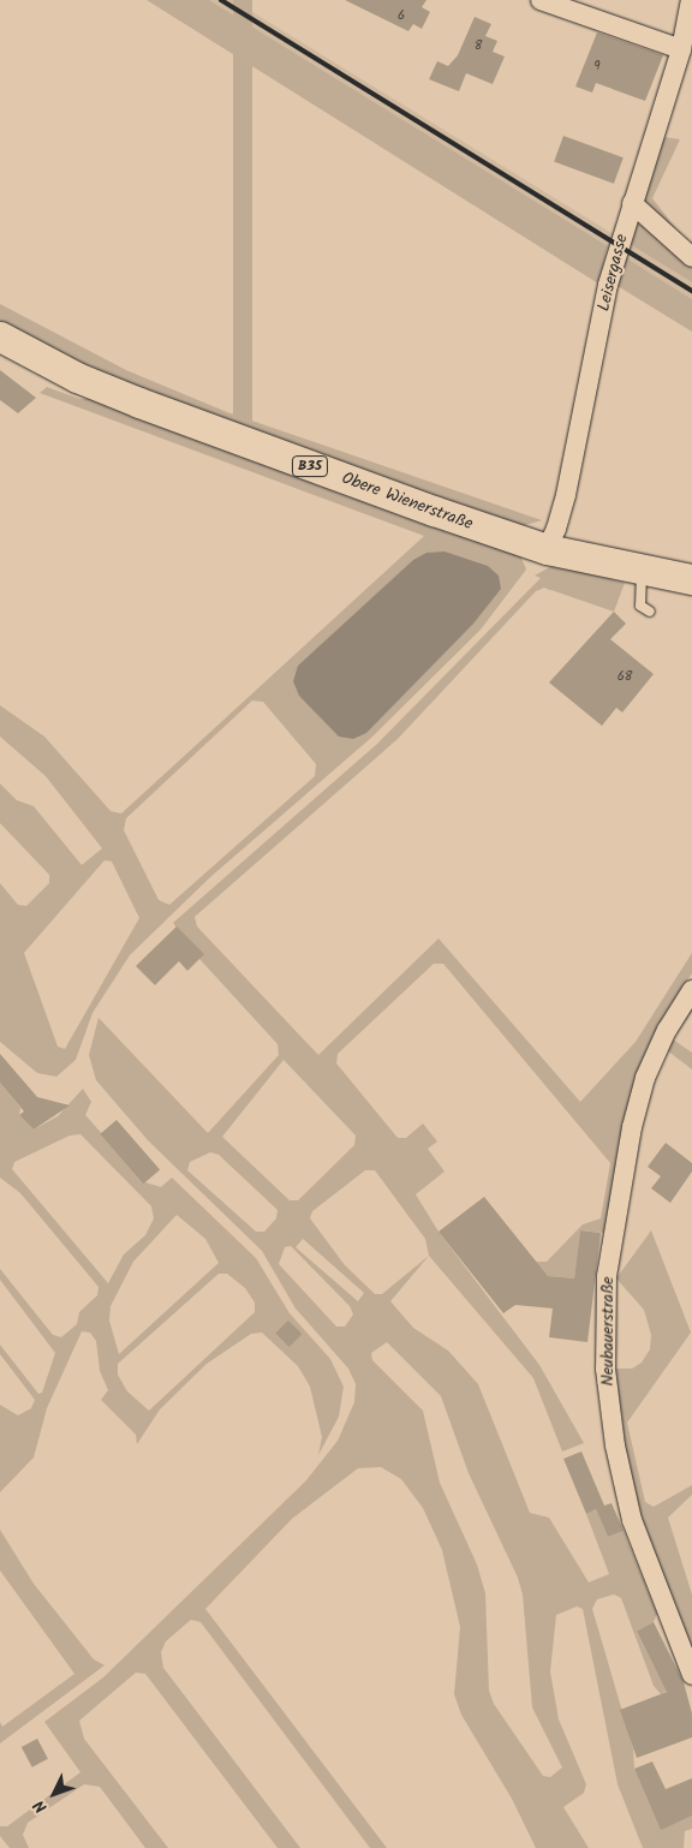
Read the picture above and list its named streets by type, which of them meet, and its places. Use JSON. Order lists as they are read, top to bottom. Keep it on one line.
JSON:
{"streets":{"main road":["B35","Obere Wienerstraße"],"street":["Leisergasse","Neubauerstraße"]},"crossings":[["Leisergasse","Obere Wienerstraße"]],"house_numbers":["6","8","9","68"],"north":"bottom left"}
